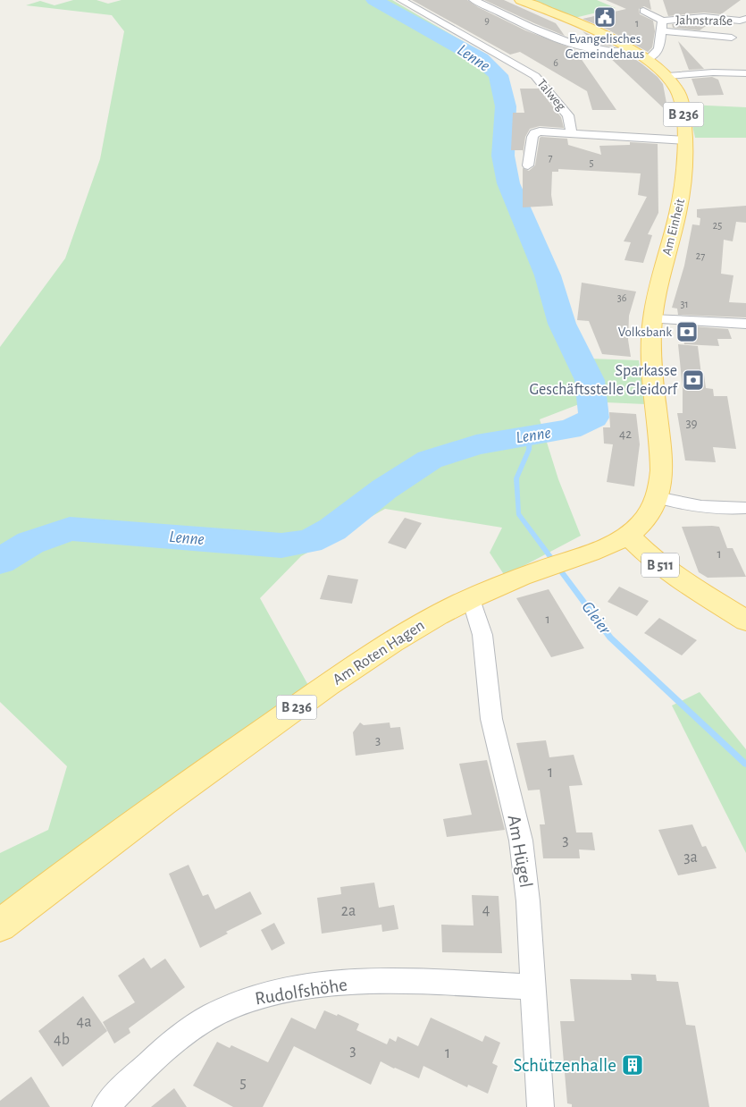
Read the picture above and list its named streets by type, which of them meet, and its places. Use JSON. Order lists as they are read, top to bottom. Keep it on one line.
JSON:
{"streets":{"main road":["B 236","Am Einheit","B 511","Am Roten Hagen"],"street":["Jahnstraße","Talweg","Am Hügel","Rudolfshöhe"]},"crossings":[["Jahnstraße","Am Einheit"],["Talweg","Am Einheit"],["Am Einheit","B 511"],["Am Einheit","Am Roten Hagen"],["B 511","Am Roten Hagen"],["Am Roten Hagen","Am Hügel"],["Am Hügel","Rudolfshöhe"]],"water":["Lenne","Gleier"],"places":{"public building":["Evangelisches Gemeindehaus"],"bank":["Volksbank","Sparkasse Geschäftsstelle Gleidorf"],"building":["Schützenhalle"]},"house_numbers":["9","1","6","7","5","25","27","36","31","39","42","1","1","3","1","3","3a","4","2a","4a","4b","3","1","5"]}
